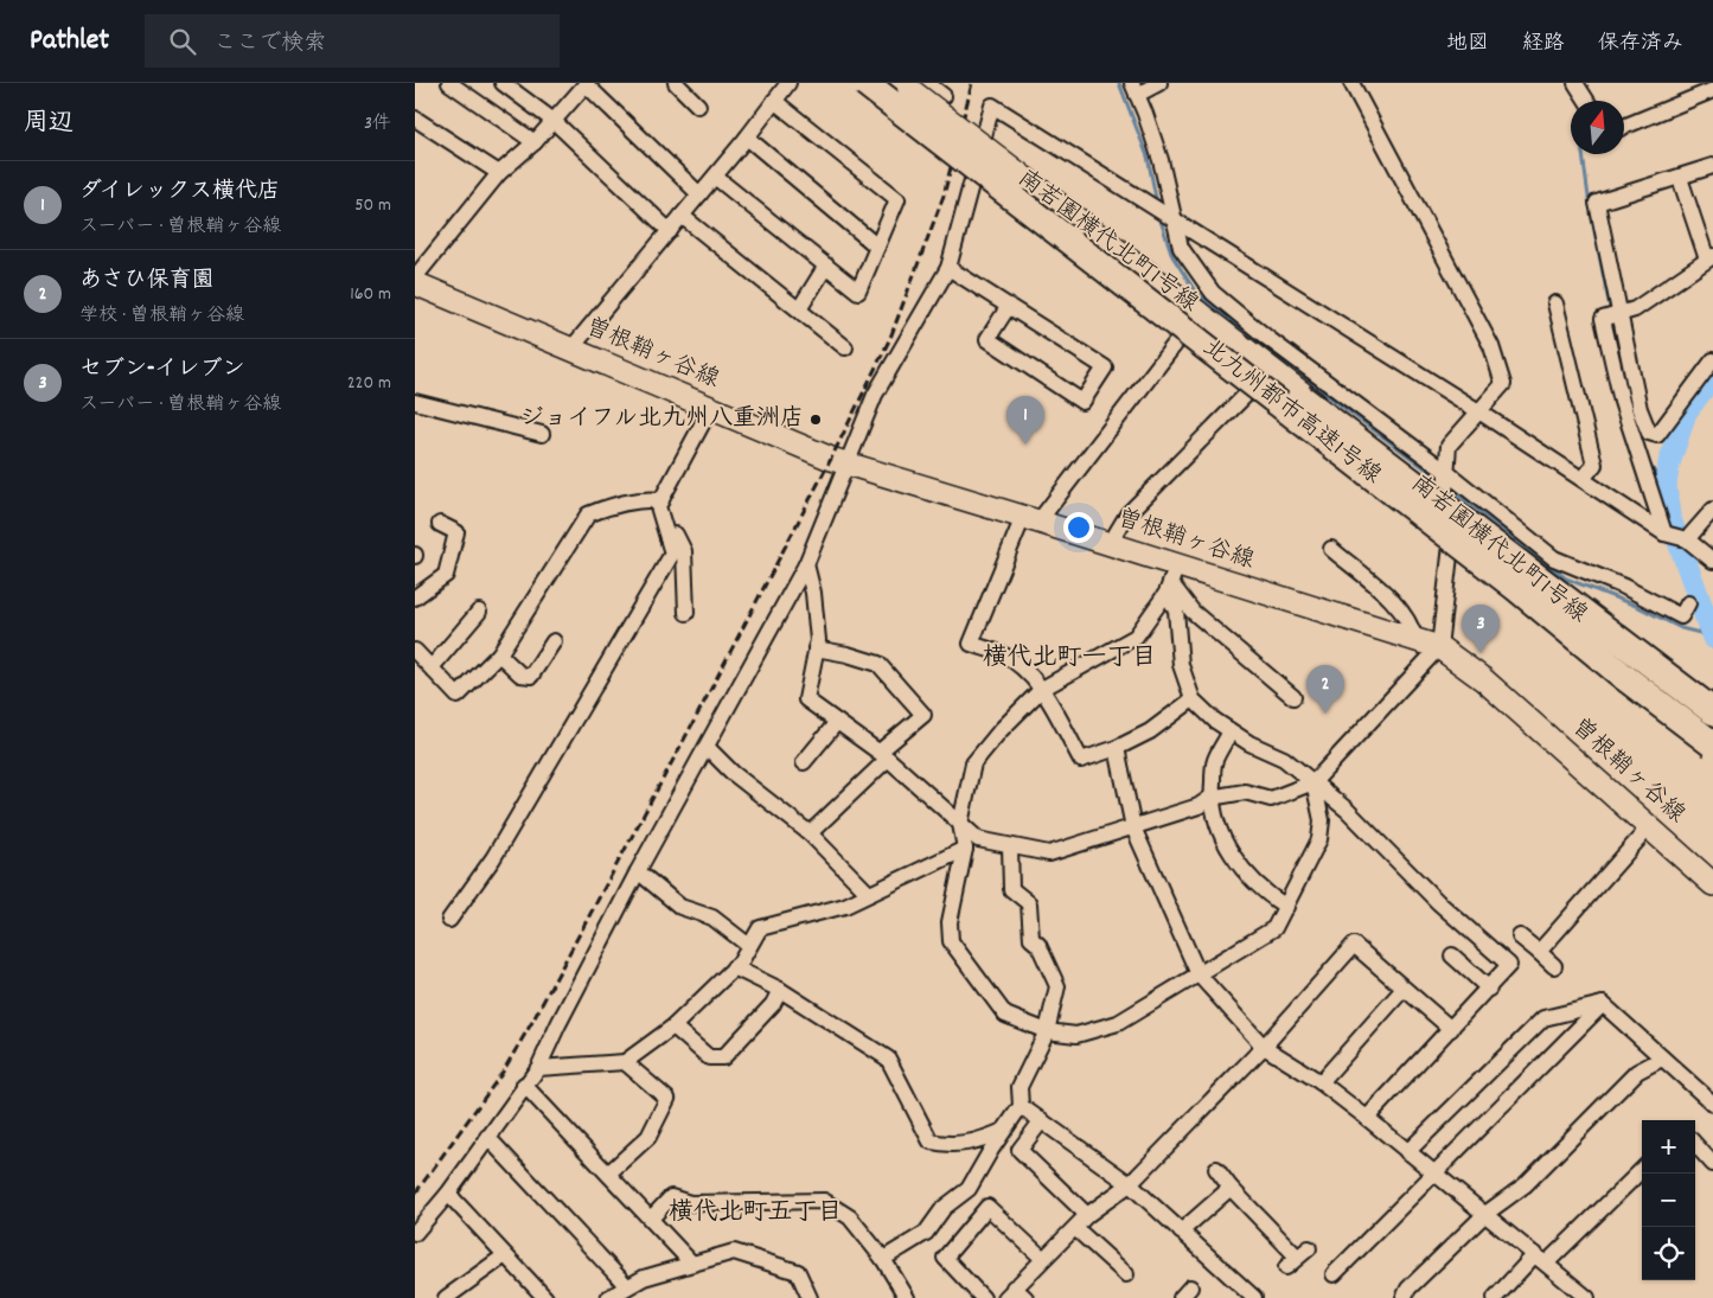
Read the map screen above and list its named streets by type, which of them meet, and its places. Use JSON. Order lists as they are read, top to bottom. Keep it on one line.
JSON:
{"streets":{"highway":["北九州都市高速1号線"],"main road":["曽根鞘ヶ谷線"],"street":["南若園横代北町1号線"]},"crossings":[["南若園横代北町1号線","北九州都市高速1号線"]],"districts":["横代北町一丁目","横代北町五丁目"],"places":["ジョイフル北九州八重洲店"],"north":"top","page":{"header":"Pathlet","search":"ここで検索","nav":["地図","経路","保存済み"],"heading":["周辺","3件"],"list":[{"mark":"1","name":"ダイレックス横代店","note":"スーパー · 曽根鞘ヶ谷線","value":"50 m"},{"mark":"2","name":"あさひ保育園","note":"学校 · 曽根鞘ヶ谷線","value":"160 m"},{"mark":"3","name":"セブン-イレブン","note":"スーパー · 曽根鞘ヶ谷線","value":"220 m"}],"pins":["1","3","2"],"map_buttons":["+","−"]}}
